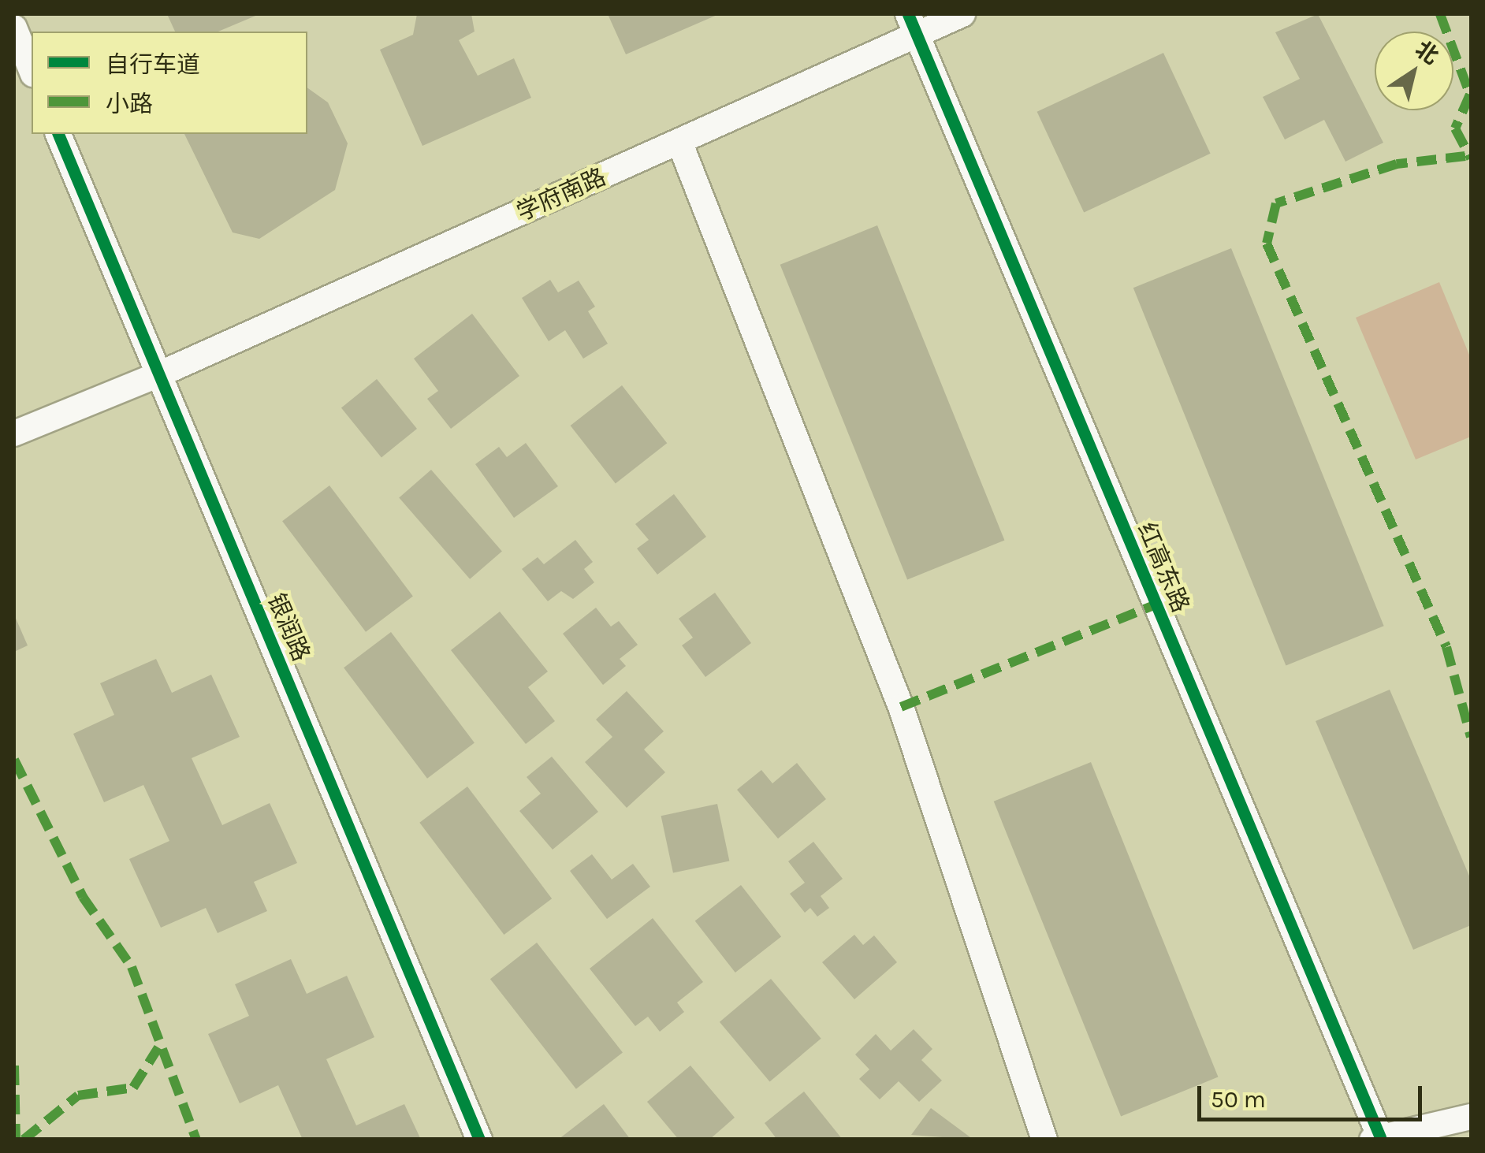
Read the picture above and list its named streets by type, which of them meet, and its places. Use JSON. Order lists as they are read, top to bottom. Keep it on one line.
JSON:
{"streets":{"street":["学府南路","红高东路","银润路"]},"crossings":[["学府南路","红高东路"],["学府南路","银润路"]],"legend":["自行车道","小路"],"scale_bar":"50 m","north":"top right"}
